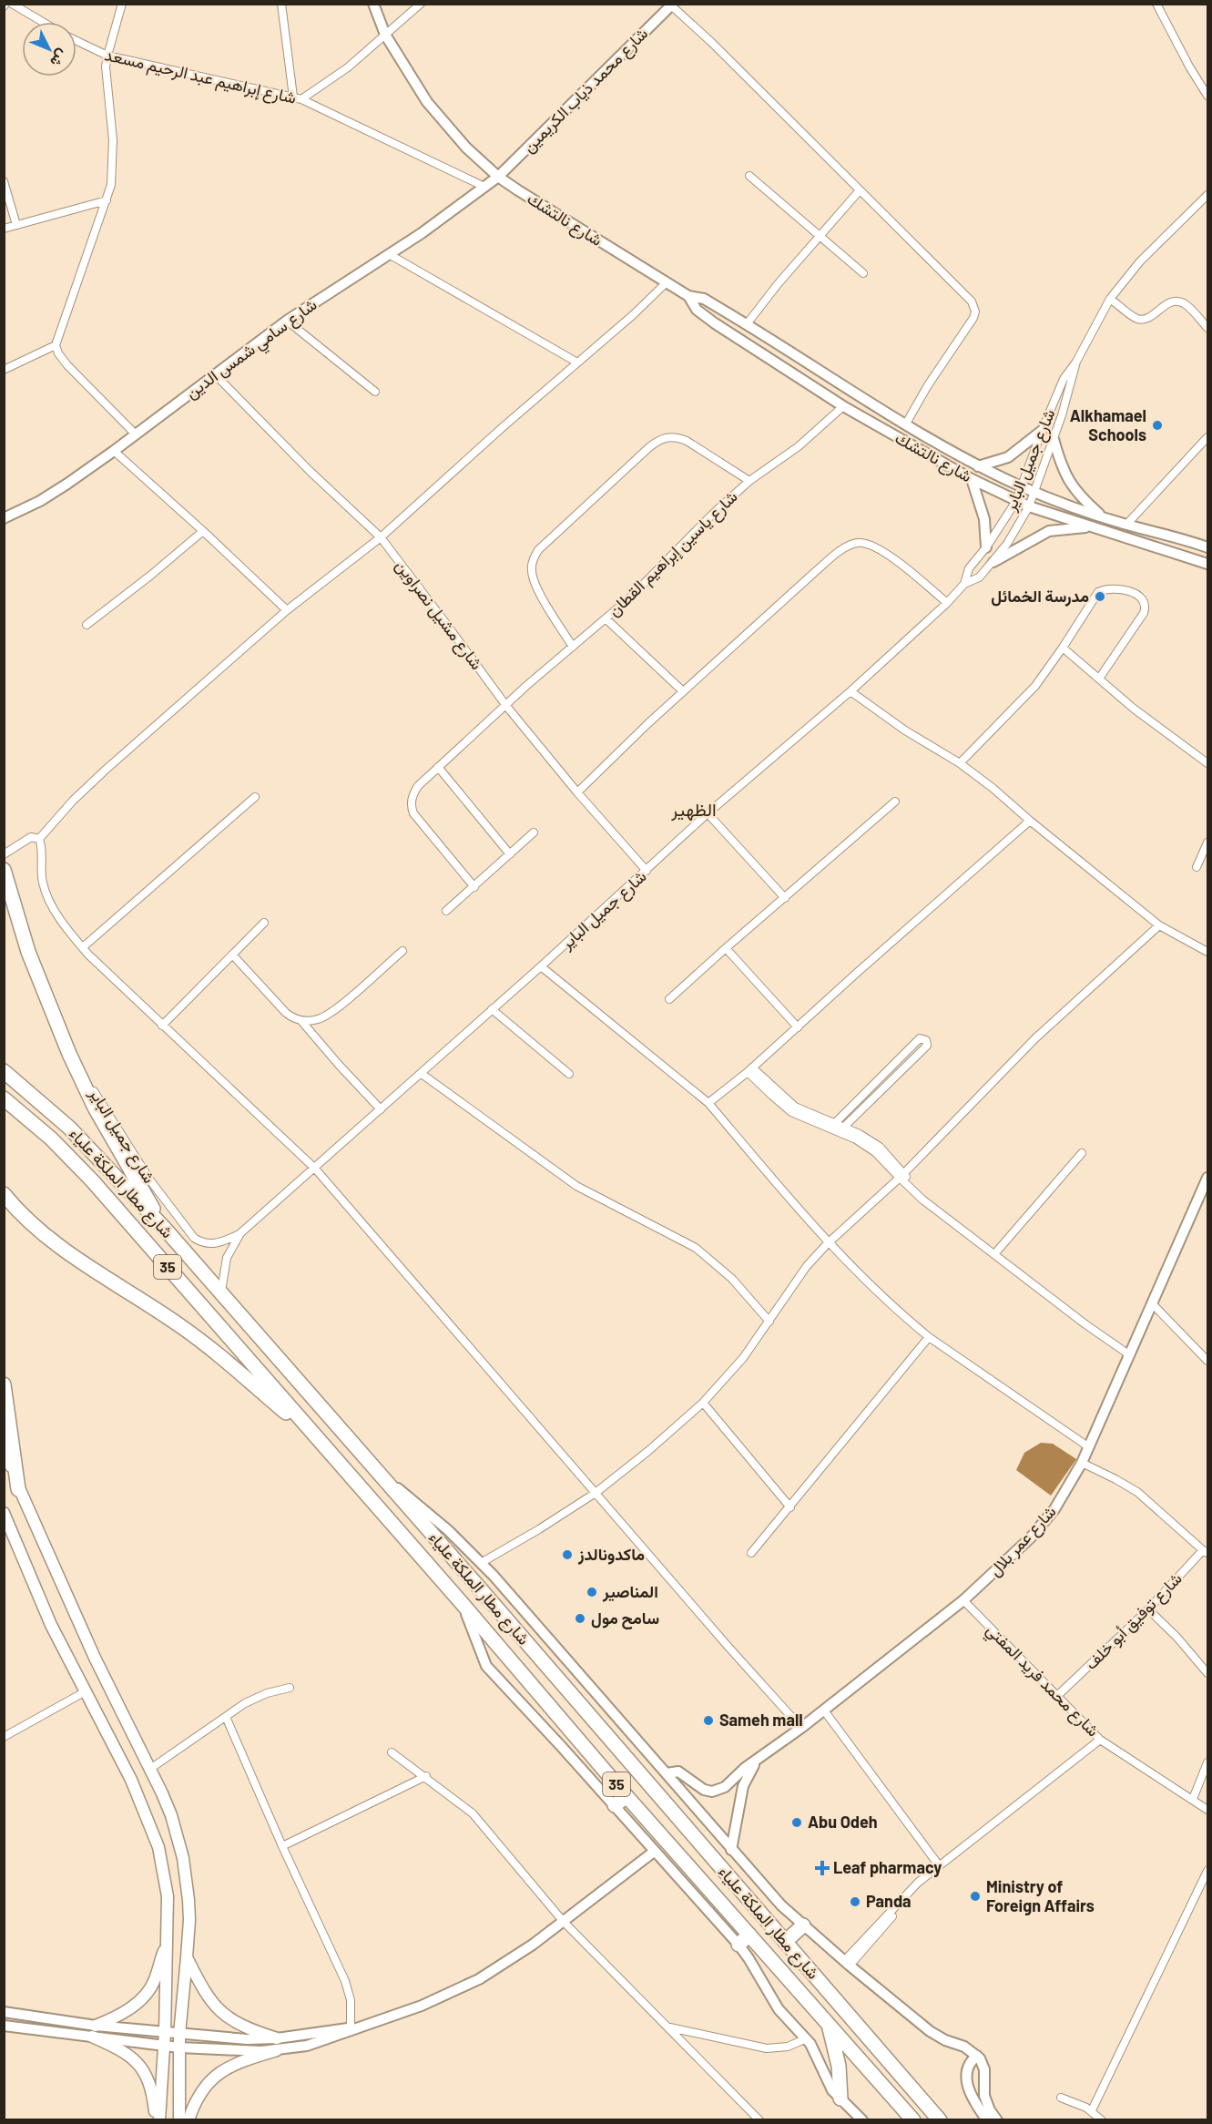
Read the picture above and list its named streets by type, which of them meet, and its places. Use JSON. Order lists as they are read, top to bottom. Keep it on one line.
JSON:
{"streets":{"highway":["شارع مطار الملكة علياء","35"],"street":["شارع إبراهيم عبد الرحيم مسعد","شارع محمد ذياب الكريمين","شارع نالتشك","شارع سامي شمس الدين","شارع جميل الباير","شارع ياسين إبراهيم القطان","شارع مشيل نصراوين","شارع عمر بلال","شارع توفيق أبو خلف","شارع محمد فريد المفتي"]},"crossings":[["شارع إبراهيم عبد الرحيم مسعد","شارع سامي شمس الدين"],["شارع محمد ذياب الكريمين","شارع نالتشك"],["شارع محمد ذياب الكريمين","شارع سامي شمس الدين"],["شارع نالتشك","شارع سامي شمس الدين"],["شارع نالتشك","شارع جميل الباير"],["شارع نالتشك","شارع ياسين إبراهيم القطان"],["شارع سامي شمس الدين","شارع مشيل نصراوين"],["شارع جميل الباير","شارع مشيل نصراوين"],["شارع جميل الباير","شارع مطار الملكة علياء"],["شارع ياسين إبراهيم القطان","شارع مشيل نصراوين"],["شارع عمر بلال","شارع محمد فريد المفتي"],["شارع توفيق أبو خلف","شارع محمد فريد المفتي"]],"districts":["الظهير"],"places":{"other":["Alkhamael Schools","مدرسة الخمائل","ماكدونالدز","المناصير","سامح مول","Sameh mall","Abu Odeh","Ministry of Foreign Affairs","Panda"],"health":["Leaf pharmacy"]},"north":"bottom right"}
